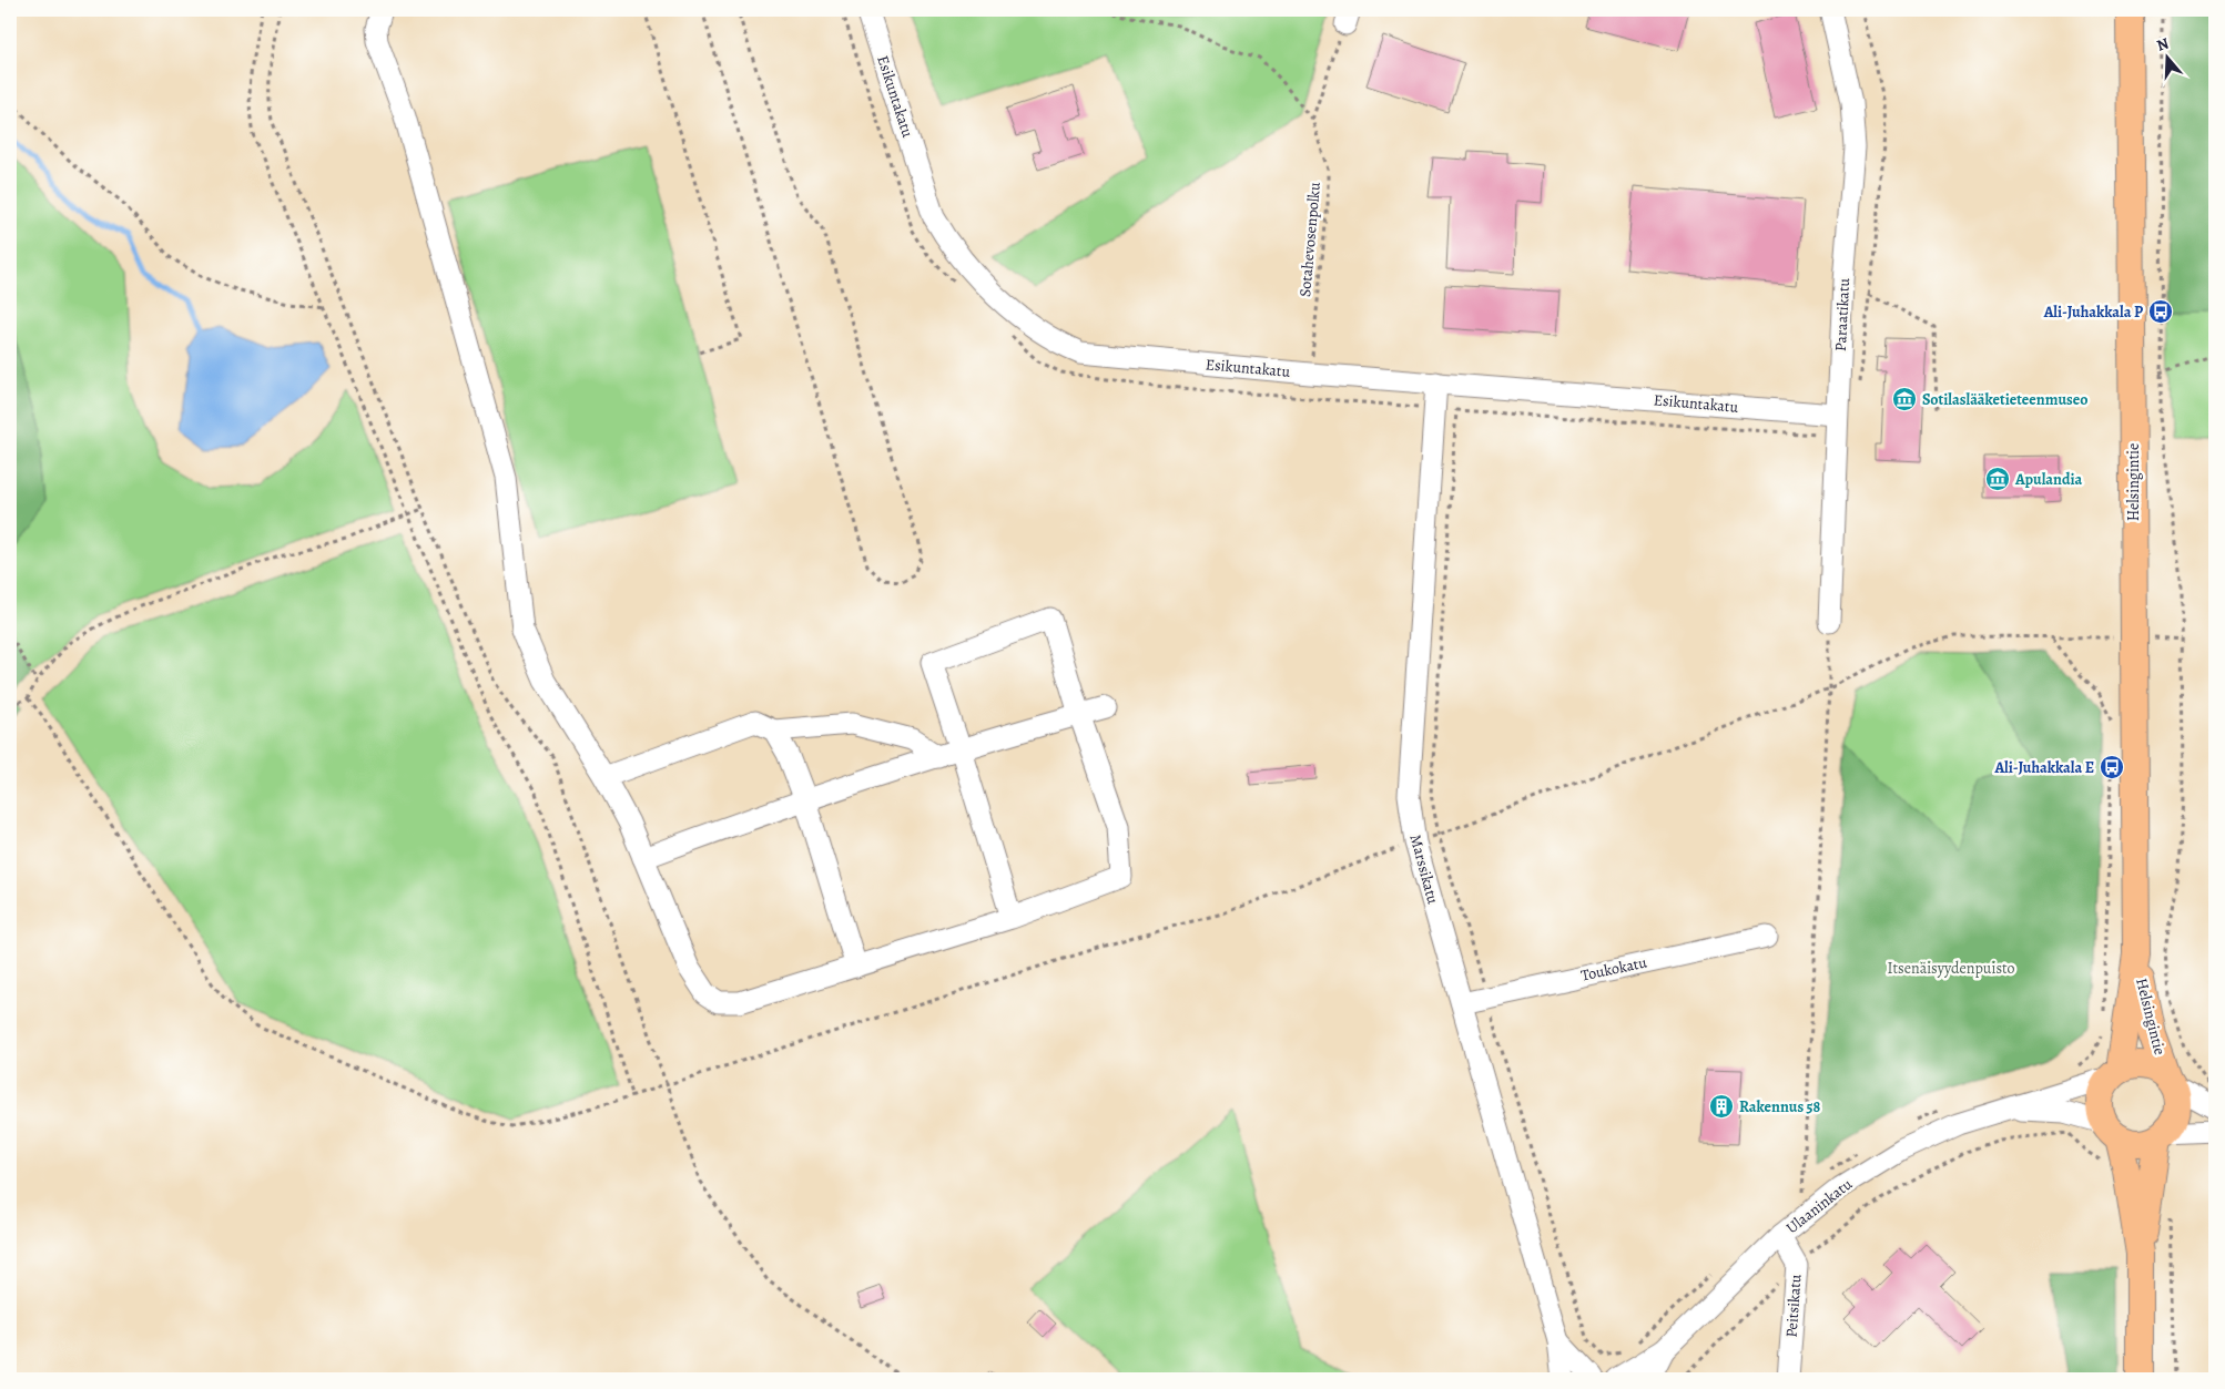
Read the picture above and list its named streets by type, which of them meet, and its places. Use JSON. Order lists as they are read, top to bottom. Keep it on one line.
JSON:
{"streets":{"main road":["Helsingintie"],"street":["Esikuntakatu","Paraatikatu","Marssikatu","Toukokatu","Ulaaninkatu","Peitsikatu"],"path":["Sotahevosenpolku"]},"crossings":[["Esikuntakatu","Sotahevosenpolku"],["Esikuntakatu","Paraatikatu"],["Esikuntakatu","Marssikatu"],["Helsingintie","Ulaaninkatu"],["Marssikatu","Toukokatu"],["Ulaaninkatu","Peitsikatu"]],"parks":["Itsenäisyydenpuisto"],"places":{"bus stop":["Ali-Juhakkala P","Ali-Juhakkala E"],"museum":["Sotilaslääketieteenmuseo","Apulandia"],"building":["Rakennus 58"]},"north":"top"}
